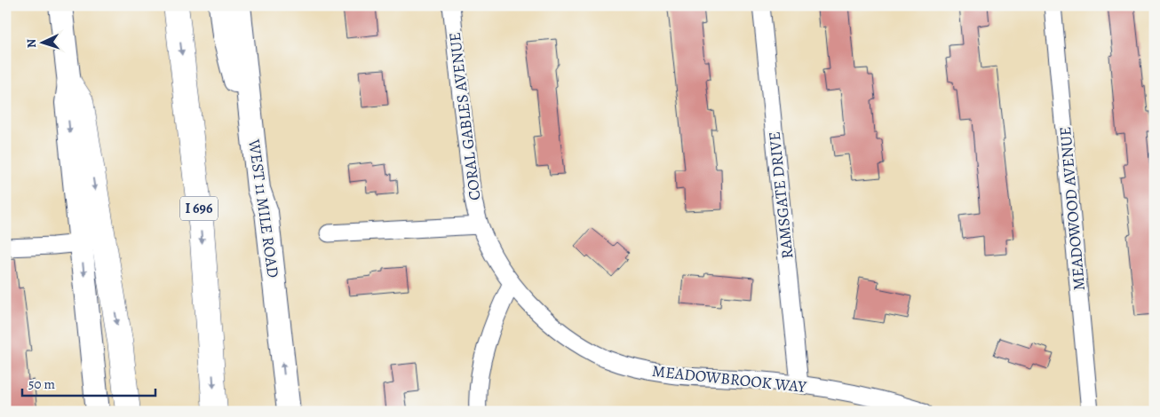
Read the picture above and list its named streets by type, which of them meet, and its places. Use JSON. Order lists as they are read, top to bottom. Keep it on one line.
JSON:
{"streets":{"highway":["I 696"],"main road":["WEST 11 MILE ROAD"],"street":["CORAL GABLES AVENUE","RAMSGATE DRIVE","MEADOWOOD AVENUE","MEADOWBROOK WAY"]},"crossings":[["CORAL GABLES AVENUE","MEADOWBROOK WAY"],["RAMSGATE DRIVE","MEADOWBROOK WAY"]],"scale_bar":"50 m","north":"left"}
